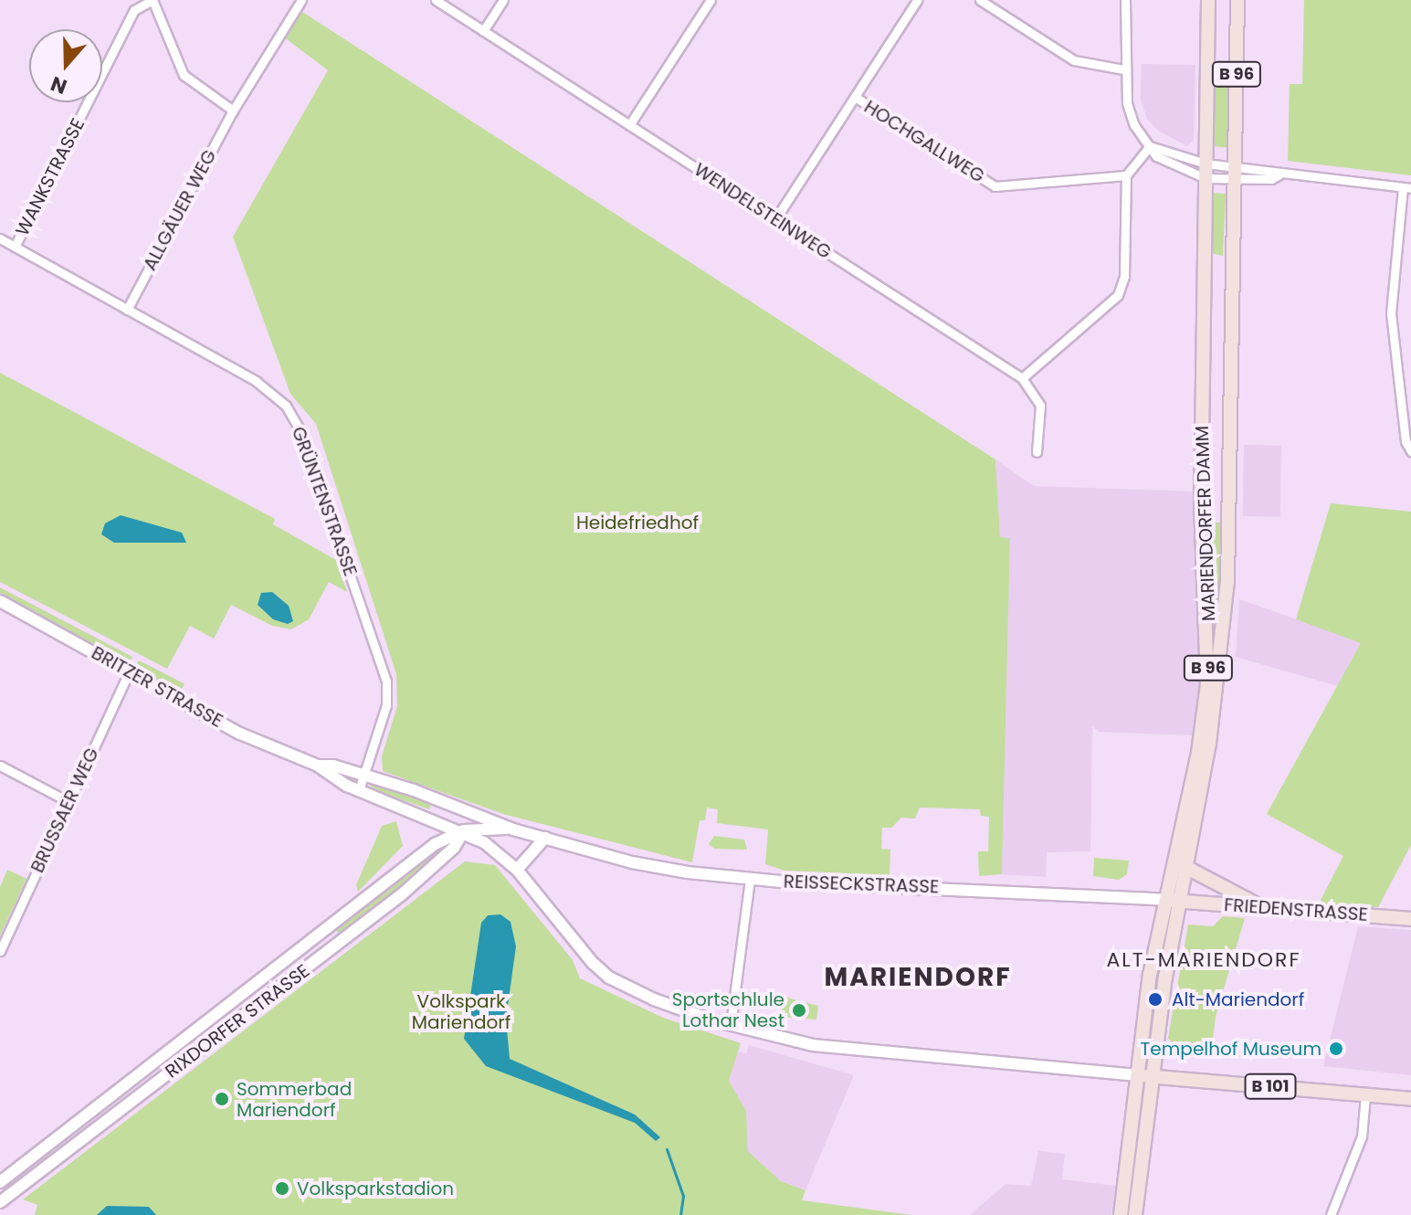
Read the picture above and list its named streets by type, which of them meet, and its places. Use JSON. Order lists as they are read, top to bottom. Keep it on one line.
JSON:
{"streets":{"main road":["B 96","MARIENDORFER DAMM","BRITZER STRASSE","REISSECKSTRASSE","FRIEDENSTRASSE","RIXDORFER STRASSE","B 101"],"street":["HOCHGALLWEG","WANKSTRASSE","ALLGÄUER WEG","WENDELSTEINWEG","GRÜNTENSTRASSE","BRUSSAER WEG"]},"crossings":[["WANKSTRASSE","GRÜNTENSTRASSE"],["ALLGÄUER WEG","GRÜNTENSTRASSE"],["GRÜNTENSTRASSE","BRITZER STRASSE"],["MARIENDORFER DAMM","REISSECKSTRASSE"],["MARIENDORFER DAMM","FRIEDENSTRASSE"],["MARIENDORFER DAMM","B 101"],["BRITZER STRASSE","BRUSSAER WEG"],["BRITZER STRASSE","REISSECKSTRASSE"],["BRITZER STRASSE","RIXDORFER STRASSE"],["REISSECKSTRASSE","FRIEDENSTRASSE"]],"districts":["ALT-MARIENDORF","MARIENDORF"],"parks":["Heidefriedhof","Volkspark Mariendorf"],"places":["Alt-Mariendorf","Sportschlule Lothar Nest","Tempelhof Museum","Sommerbad Mariendorf","Volksparkstadion"],"north":"bottom"}
